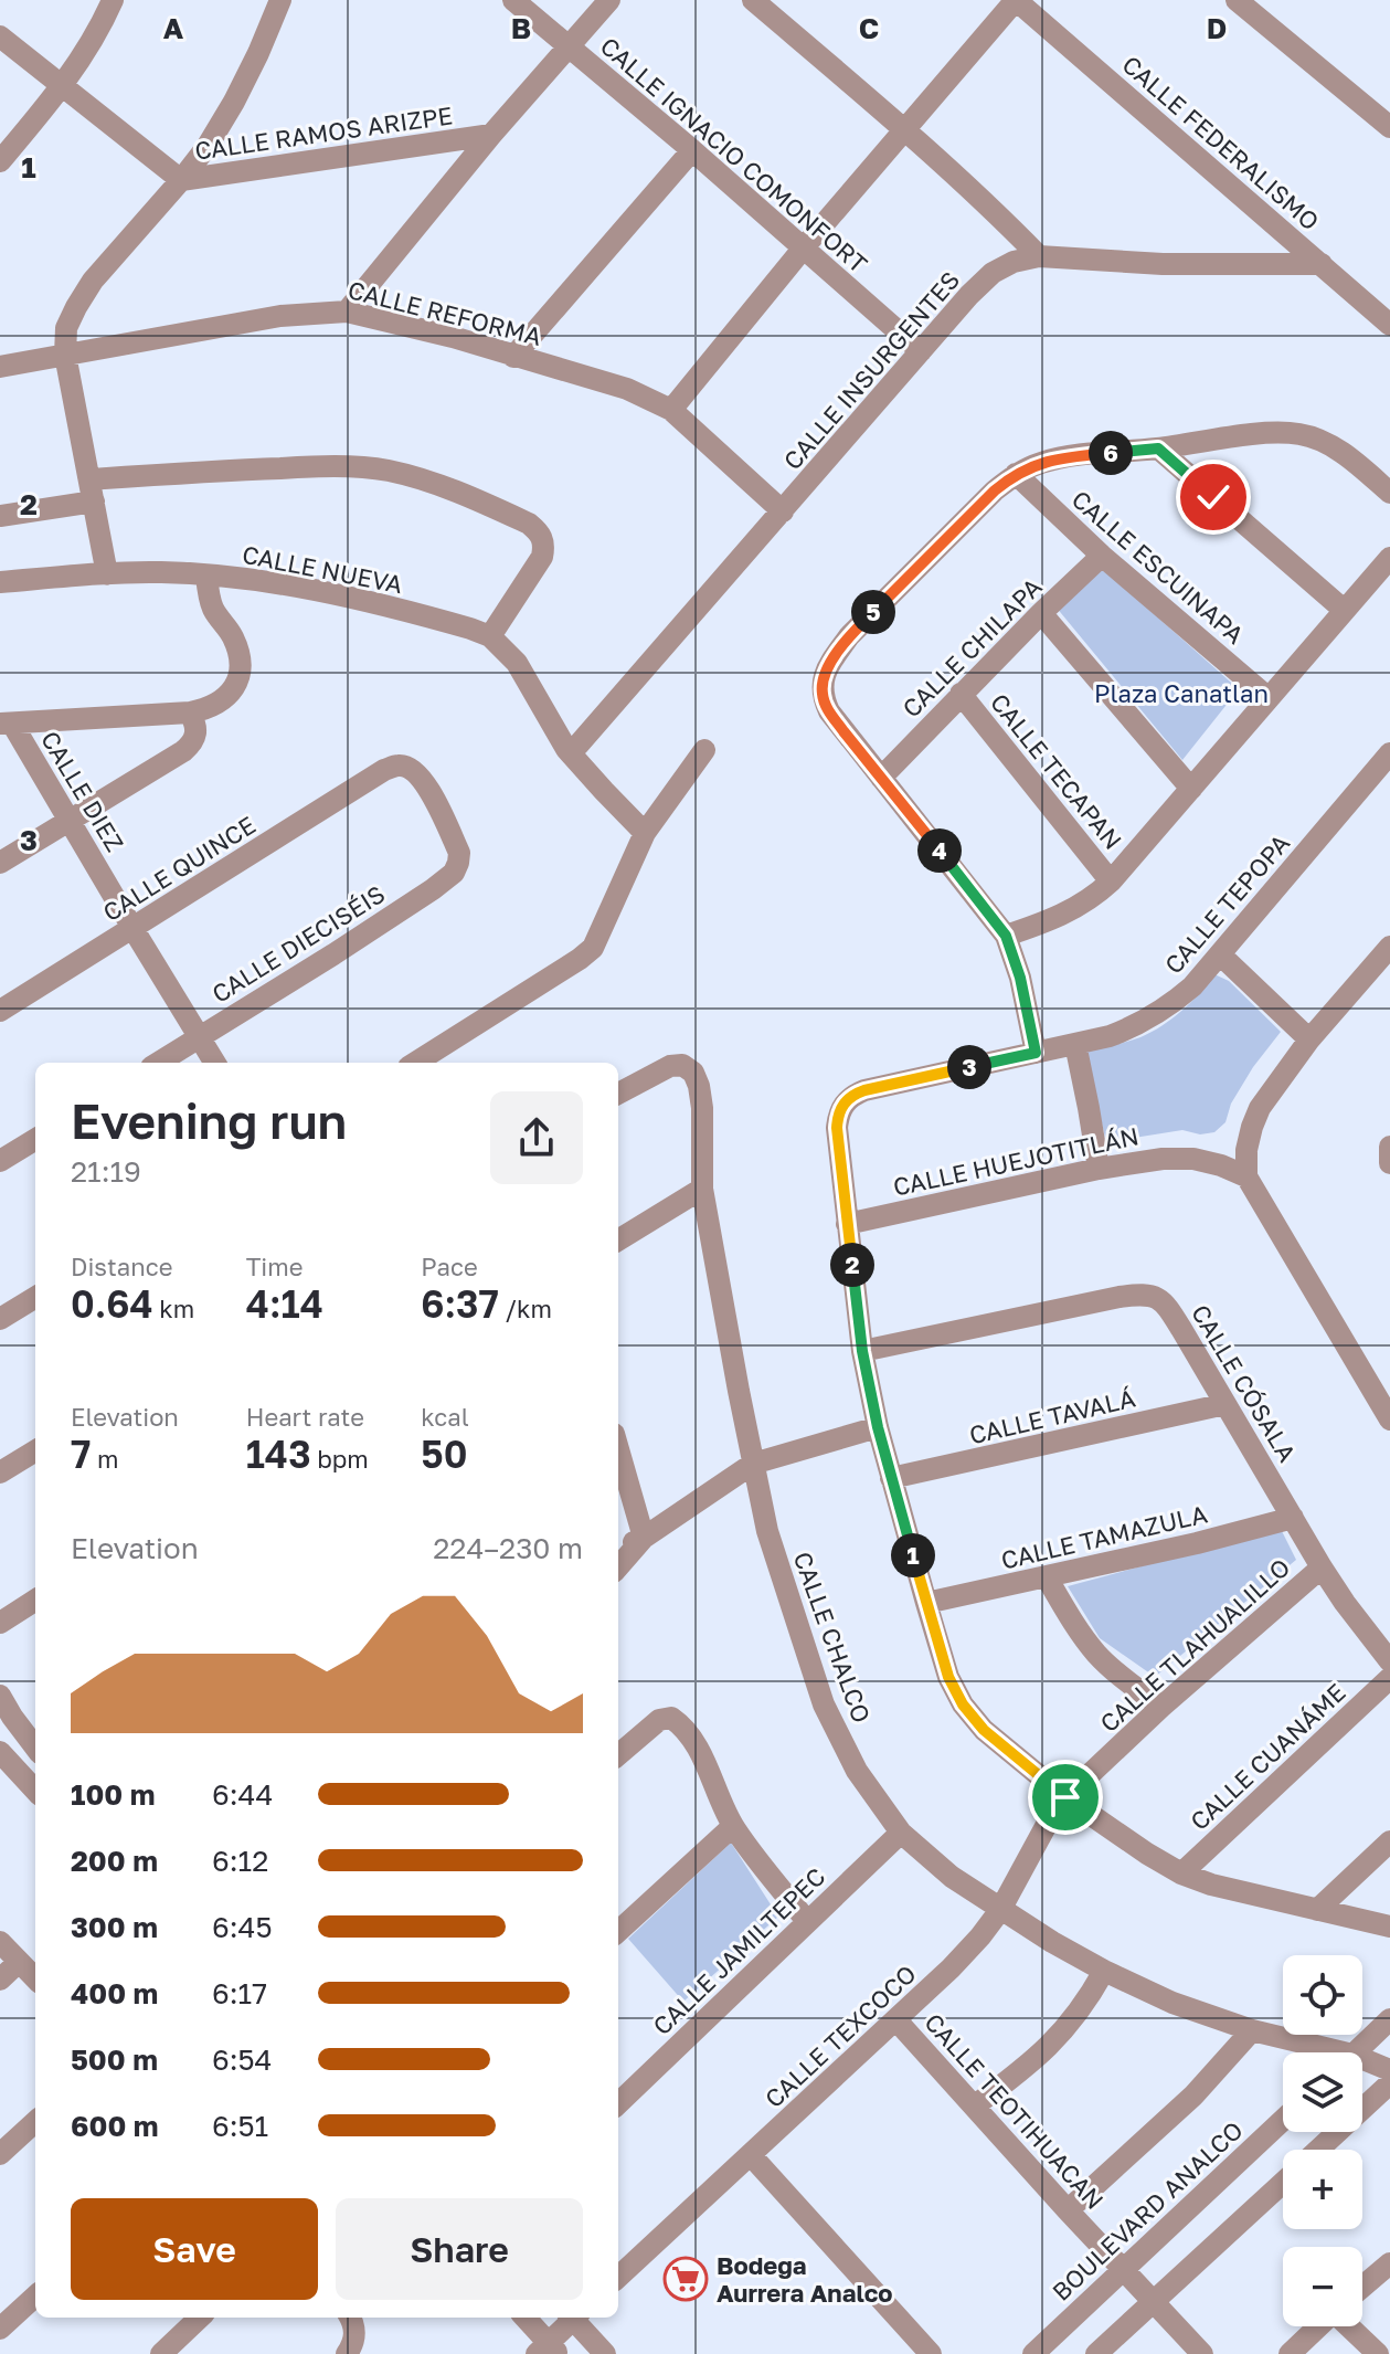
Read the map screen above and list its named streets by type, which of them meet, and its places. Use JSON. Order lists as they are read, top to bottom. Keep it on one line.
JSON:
{"streets":{"street":["CALLE RAMOS ARIZPE","CALLE FEDERALISMO","CALLE IGNACIO COMONFORT","CALLE REFORMA","CALLE INSURGENTES","CALLE ESCUINAPA","CALLE NUEVA","CALLE CHILAPA","CALLE TECAPAN","CALLE DIEZ","CALLE QUINCE","CALLE TEPOPA","CALLE DIECISÉIS","CALLE HUEJOTITLÁN","CALLE CÓSALA","CALLE TAVALÁ","CALLE TAMAZULA","CALLE CHALCO","CALLE TLAHUALILLO","CALLE CUANÁME","CALLE JAMILTEPEC","CALLE TEXCOCO","CALLE TEOTIHUACAN","BOULEVARD ANALCO"]},"crossings":[["CALLE FEDERALISMO","CALLE INSURGENTES"],["CALLE IGNACIO COMONFORT","CALLE INSURGENTES"],["CALLE REFORMA","CALLE INSURGENTES"],["CALLE INSURGENTES","CALLE NUEVA"],["CALLE ESCUINAPA","CALLE CHILAPA"],["CALLE CHILAPA","CALLE TECAPAN"],["CALLE DIEZ","CALLE QUINCE"],["CALLE DIEZ","CALLE DIECISÉIS"],["CALLE QUINCE","CALLE DIECISÉIS"],["CALLE TEPOPA","CALLE HUEJOTITLÁN"],["CALLE CÓSALA","CALLE TAVALÁ"],["CALLE CÓSALA","CALLE TAMAZULA"],["CALLE CÓSALA","CALLE TLAHUALILLO"],["CALLE CHALCO","CALLE JAMILTEPEC"],["CALLE CHALCO","CALLE TEXCOCO"],["CALLE TLAHUALILLO","CALLE TEXCOCO"],["CALLE TEXCOCO","CALLE TEOTIHUACAN"],["CALLE TEOTIHUACAN","BOULEVARD ANALCO"]],"parks":["Plaza Canatlan"],"places":{"supermarket":["Bodega Aurrera Analco"]},"page":{"pins":["6","5","4","3","2","1"],"heading":["Evening run","21:19"],"stats":[["Distance","0.64 km"],["Time","4:14"],["Pace","6:37 /km"],["Elevation","7 m"],["Heart rate","143 bpm"],["kcal","50"]],"chart":["Elevation","224–230 m"],"list":[{"name":"100 m","note":"6:44"},{"name":"200 m","note":"6:12"},{"name":"300 m","note":"6:45"},{"name":"400 m","note":"6:17"},{"name":"500 m","note":"6:54"},{"name":"600 m","note":"6:51"}],"map_buttons":["+","−"],"buttons":["Save","Share"]},"grid":{"columns":["A","B","C","D"],"rows":["1","2","3"]}}
